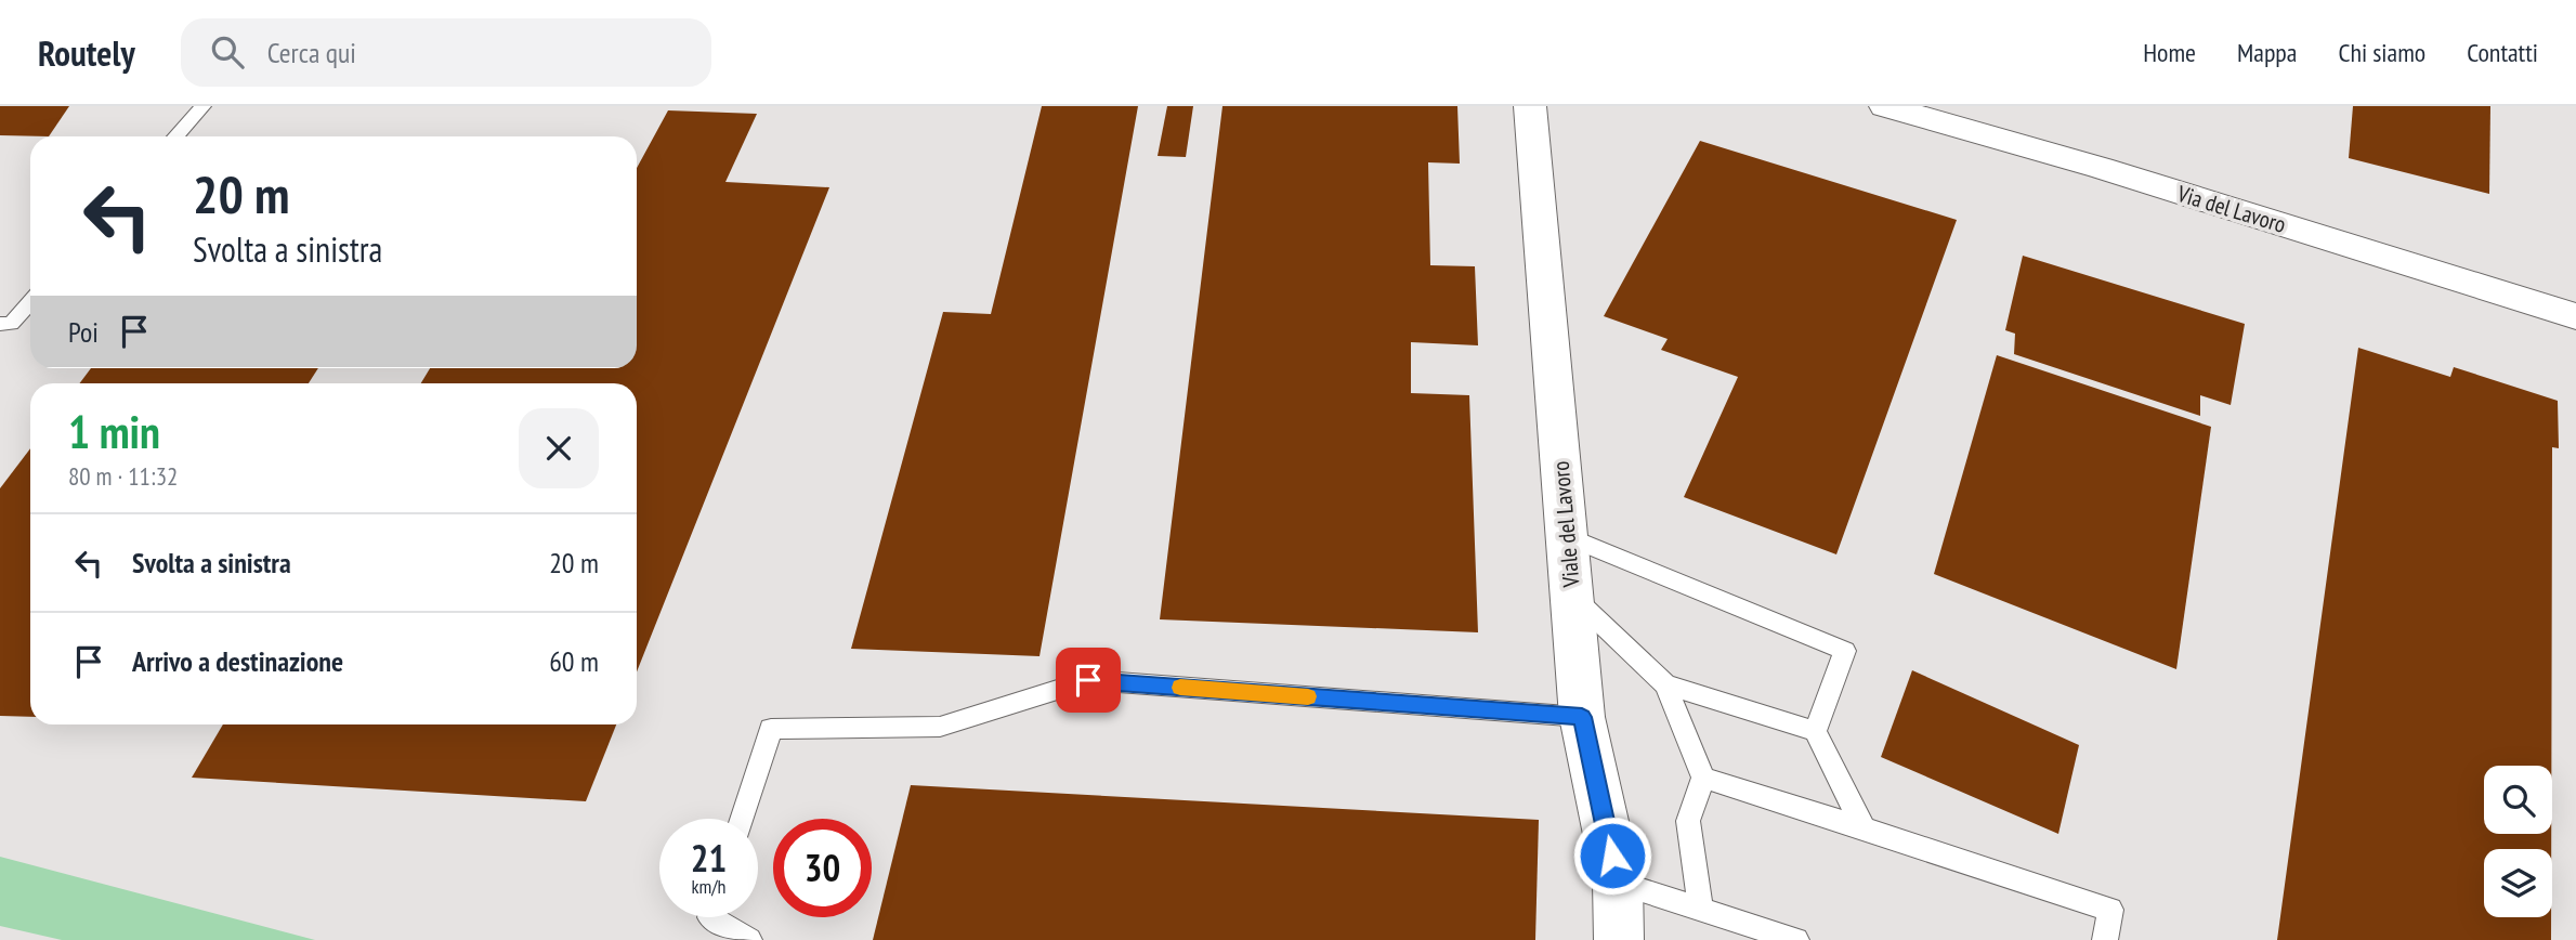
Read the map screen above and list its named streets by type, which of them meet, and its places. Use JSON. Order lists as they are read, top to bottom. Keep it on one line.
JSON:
{"streets":{"street":["Via del Lavoro","Viale del Lavoro"]},"page":{"header":"Routely","search":"Cerca qui","nav":["Home","Mappa","Chi siamo","Contatti"],"turn":["20 m","Svolta a sinistra"],"then":"Poi","heading":["1 min","80 m · 11:32"],"list":[{"name":"Svolta a sinistra","value":"20 m"},{"name":"Arrivo a destinazione","value":"60 m"}],"speed":"21 km/h","limit":"30"}}
